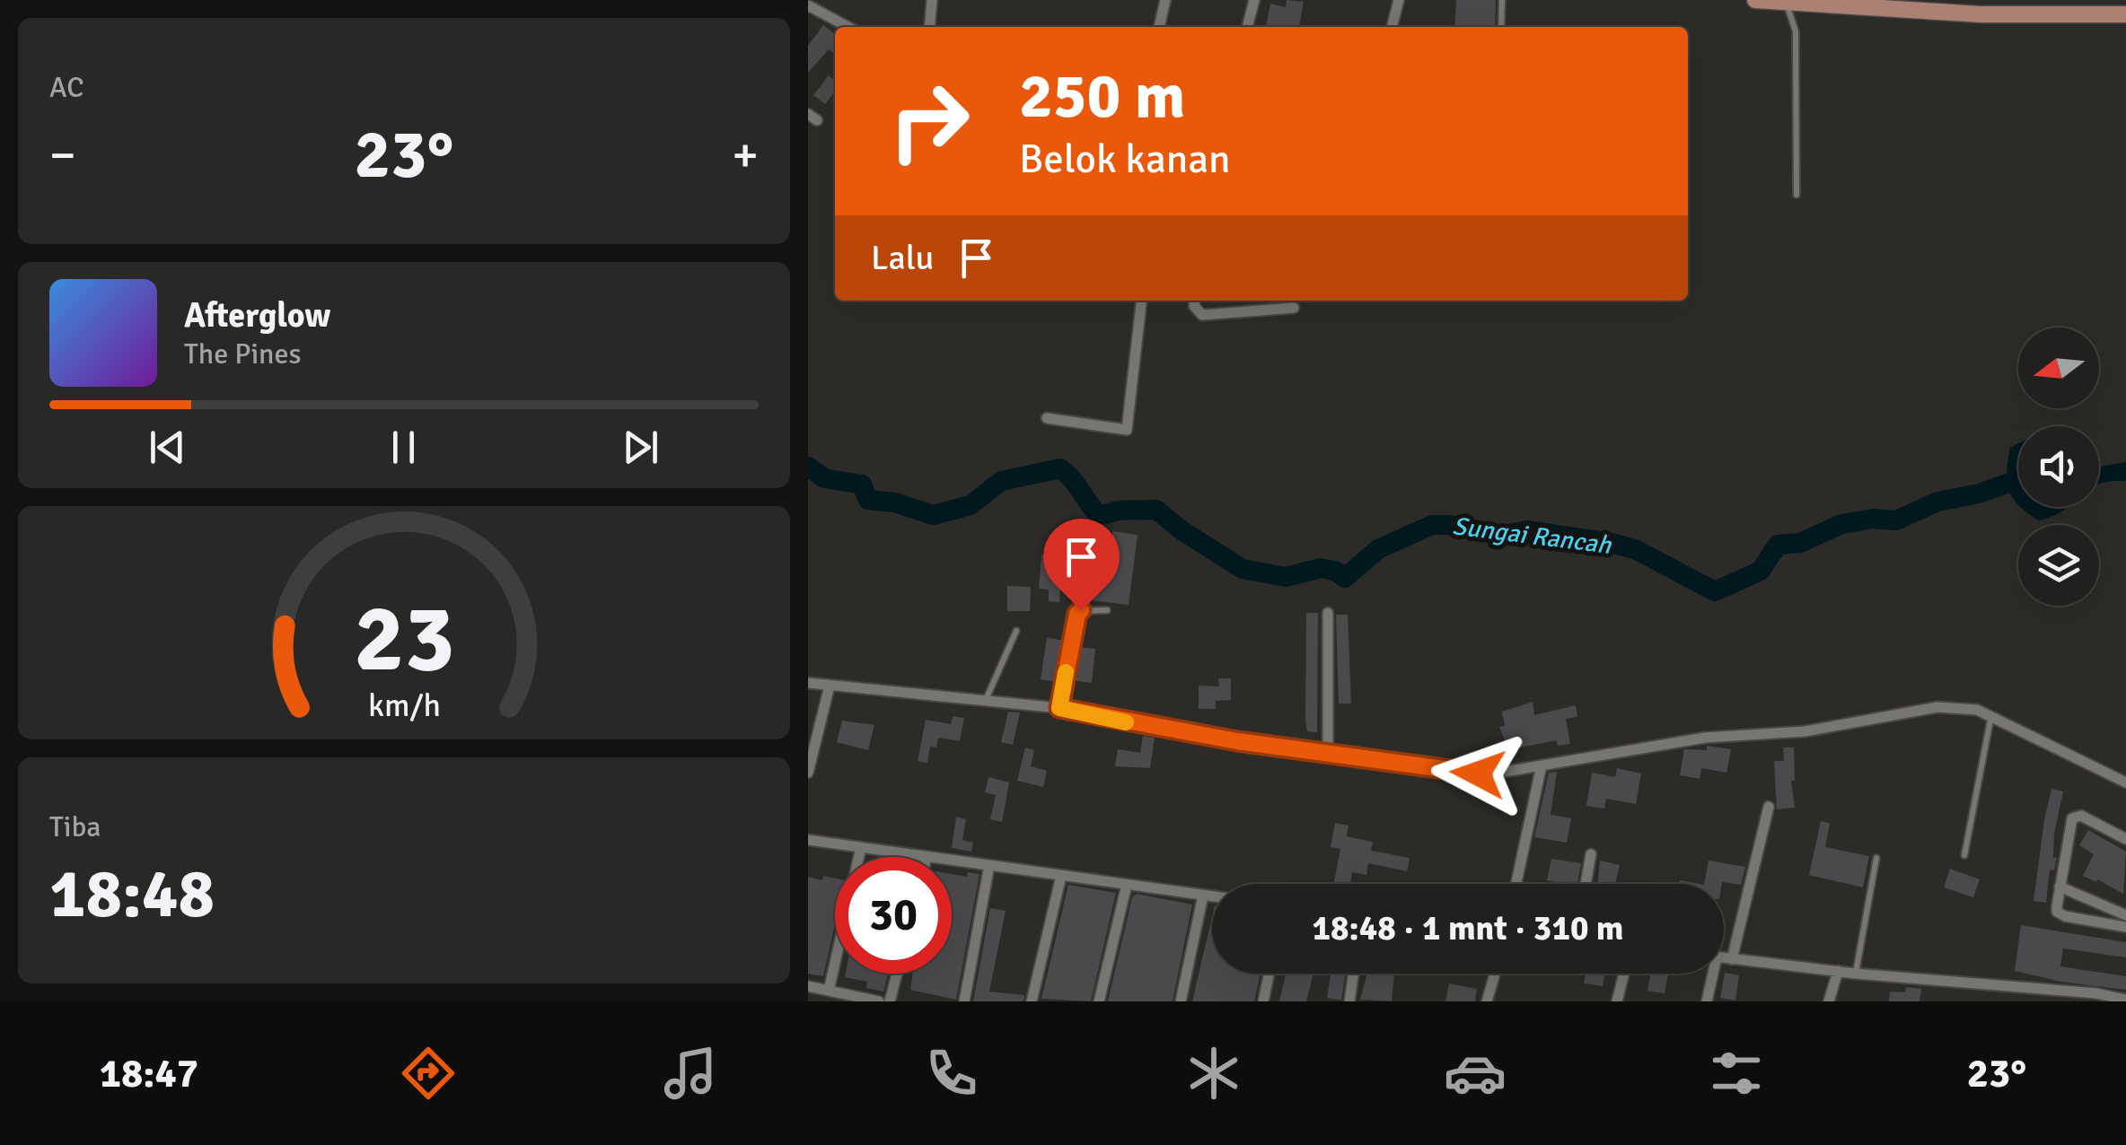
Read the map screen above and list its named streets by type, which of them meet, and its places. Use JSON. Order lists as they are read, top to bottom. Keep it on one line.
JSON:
{"water":["Sungai Rancah"],"north":"left","page":{"tile":["AC",["Tiba","18:48"]],"turn":["250 m","Belok kanan"],"heat":["−","23°","+"],"then":"Lalu","song":["Afterglow","The Pines"],"limit":"30","trip":"18:48 · 1 mnt · 310 m","tabs":["18:47","23°"],"gauge":["23","km/h"]}}
